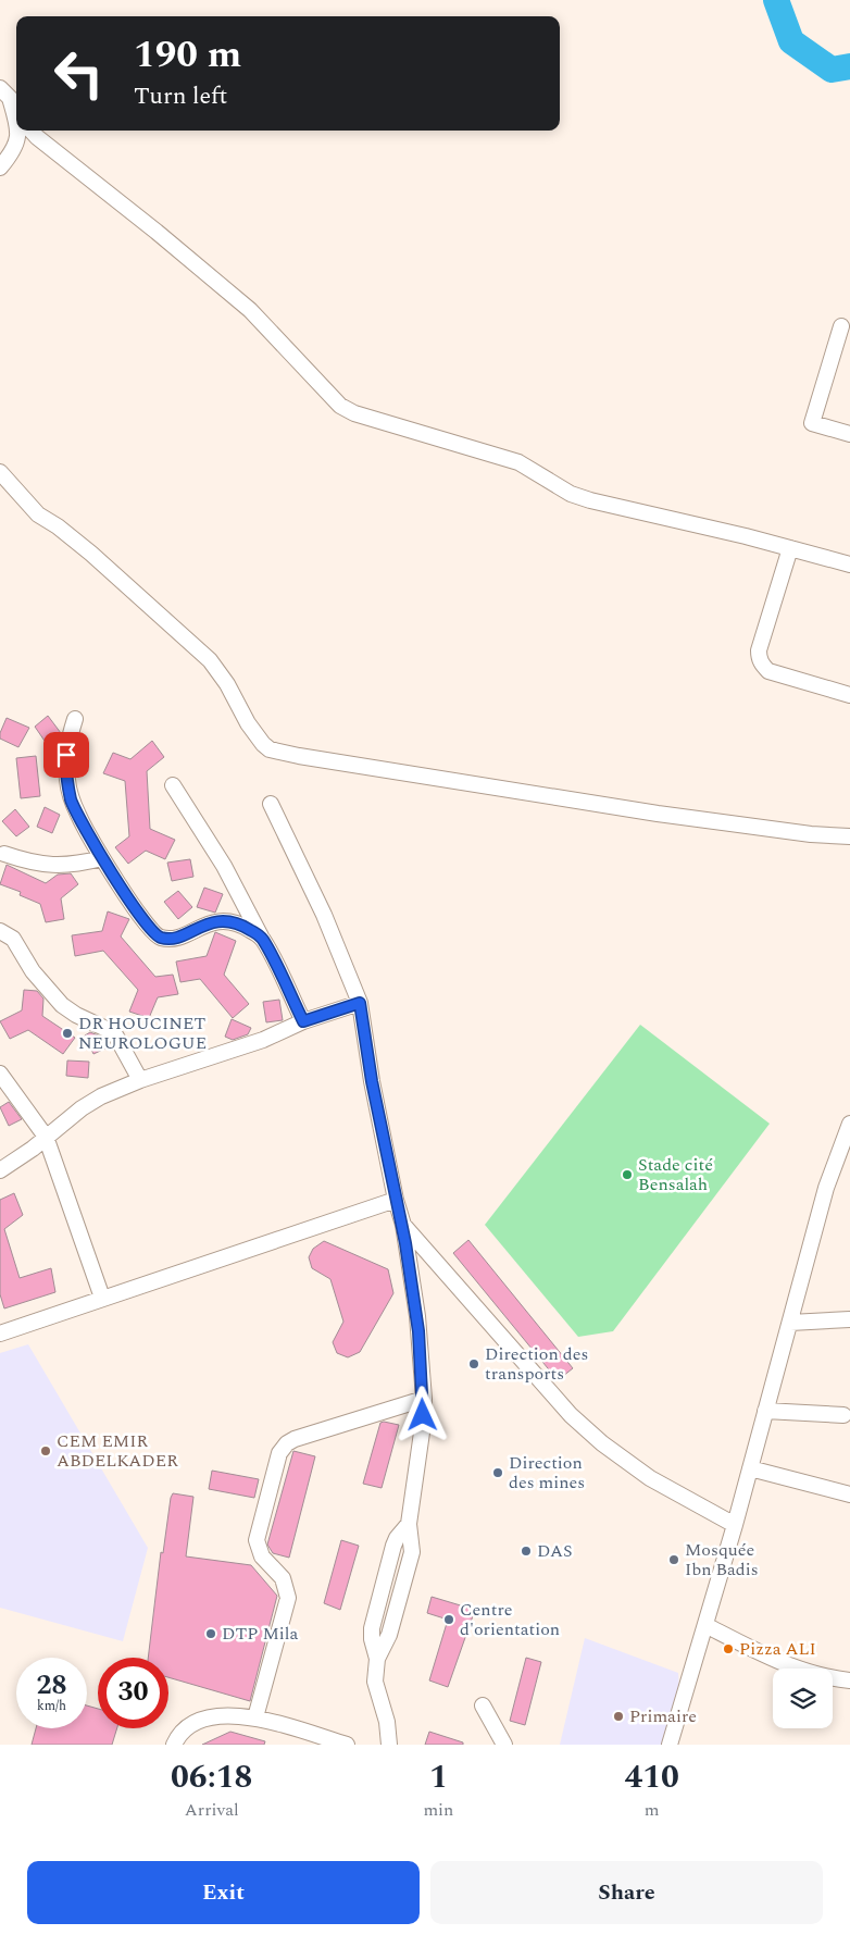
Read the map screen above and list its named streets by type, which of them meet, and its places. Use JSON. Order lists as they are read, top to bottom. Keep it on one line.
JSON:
{"places":["DR HOUCINET NEUROLOGUE","Stade cité Bensalah","Direction des transports","CEM EMIR ABDELKADER","Direction des mines","DAS","Mosquée Ibn Badis","Centre d'orientation","DTP Mila","Pizza ALI","Primaire"],"page":{"turn":["190 m","Turn left"],"speed":"28 km/h","limit":"30","eta":["06:18","Arrival","1","min","410","m"],"buttons":["Exit","Share"]}}
